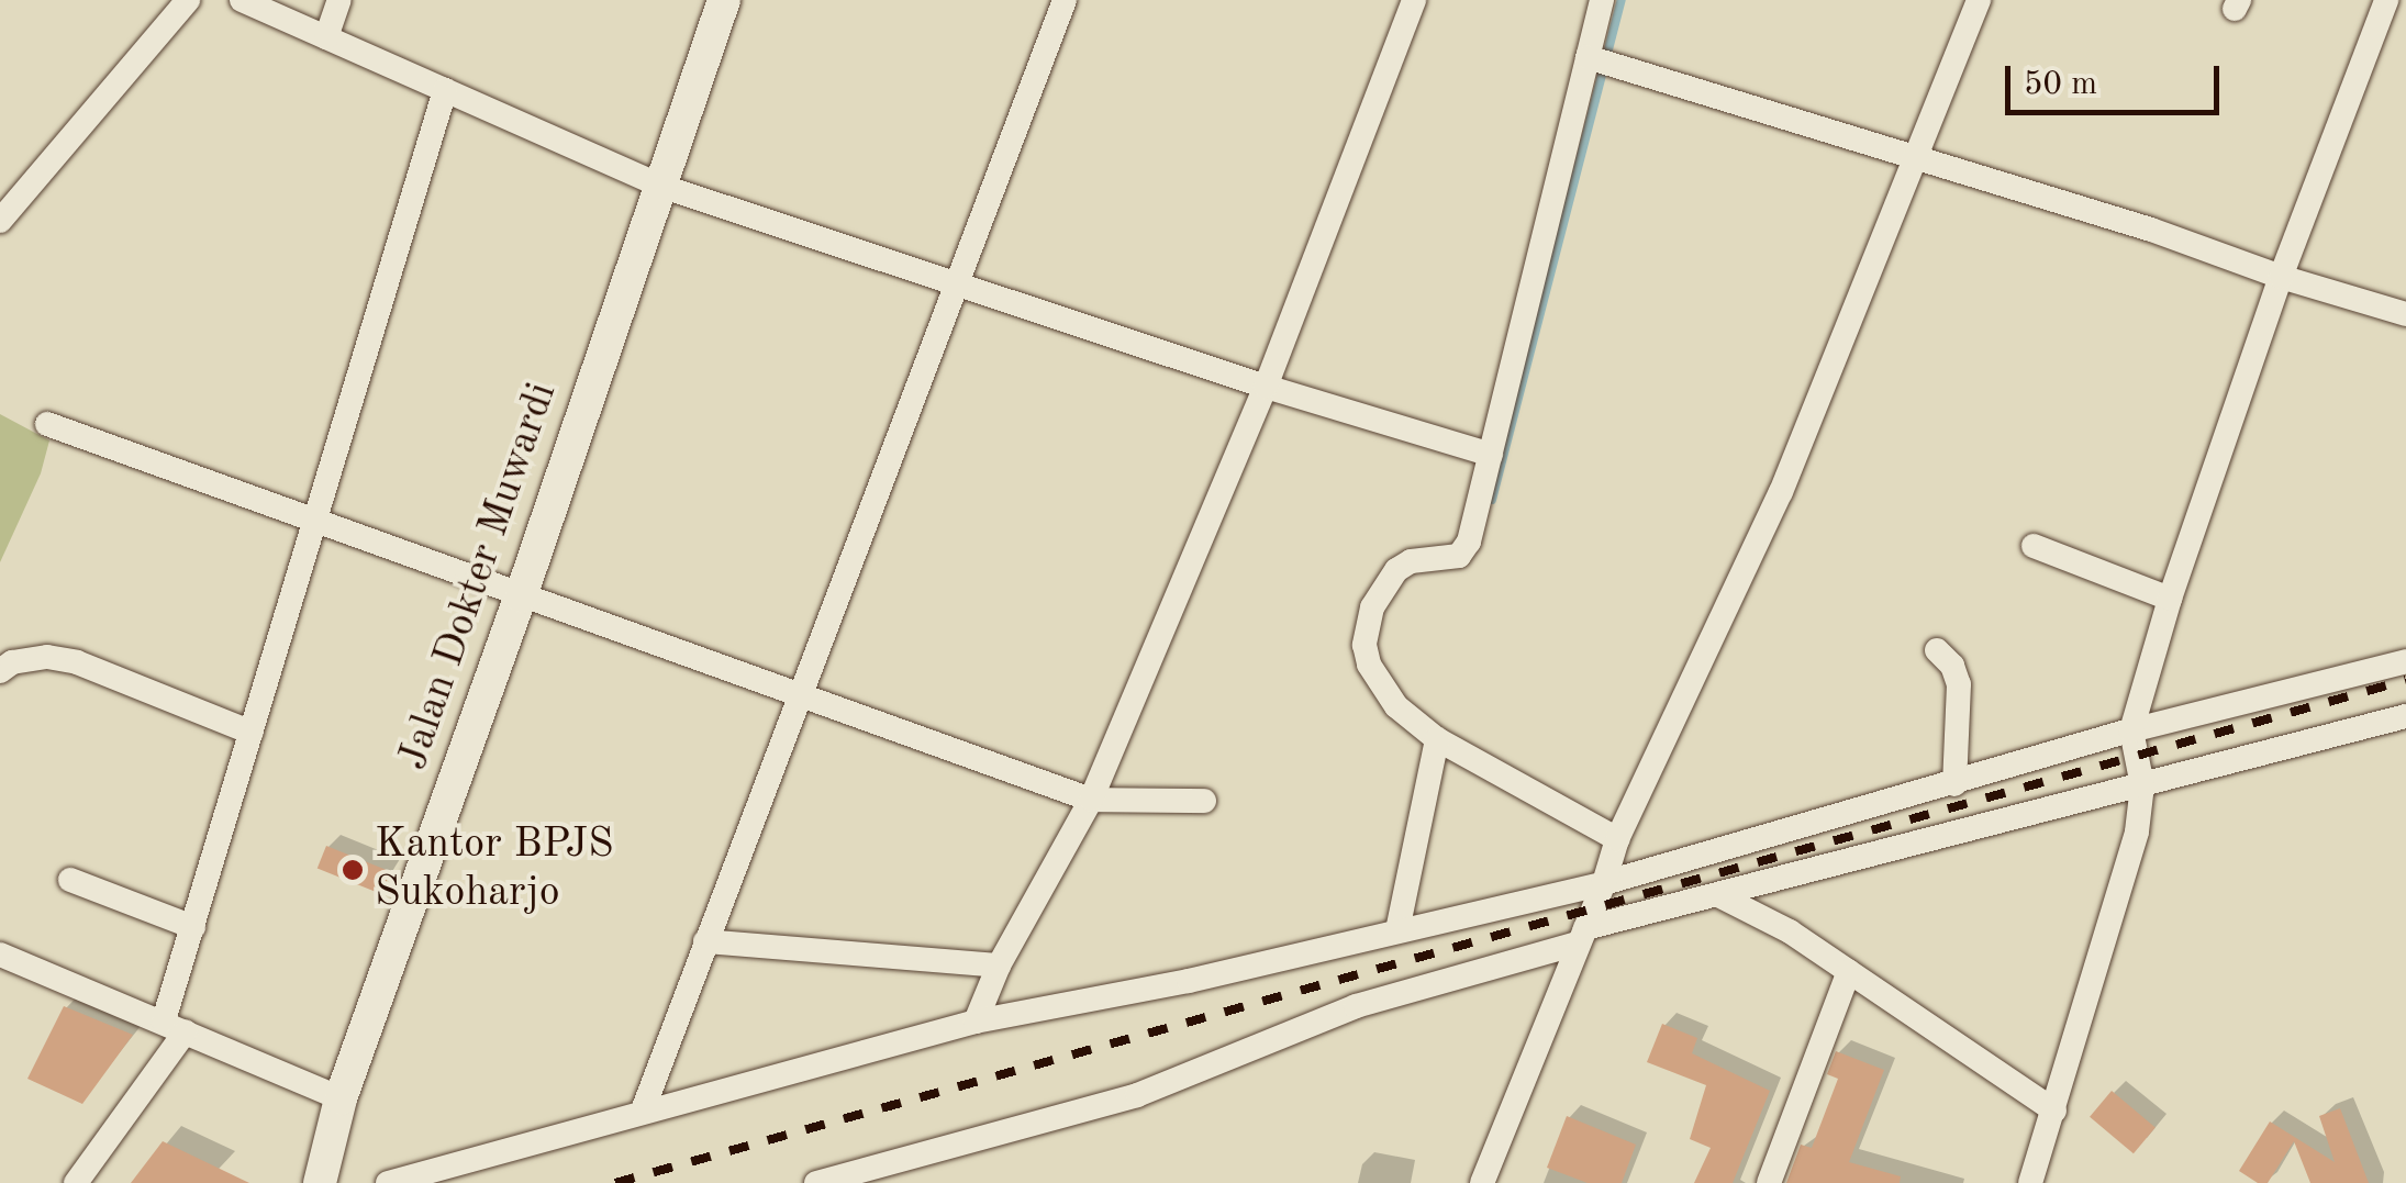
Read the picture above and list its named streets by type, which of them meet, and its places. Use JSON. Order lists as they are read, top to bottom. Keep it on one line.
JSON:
{"streets":{"main road":["Jalan Dokter Muwardi"]},"places":["Kantor BPJS Sukoharjo"],"scale_bar":"50 m"}
